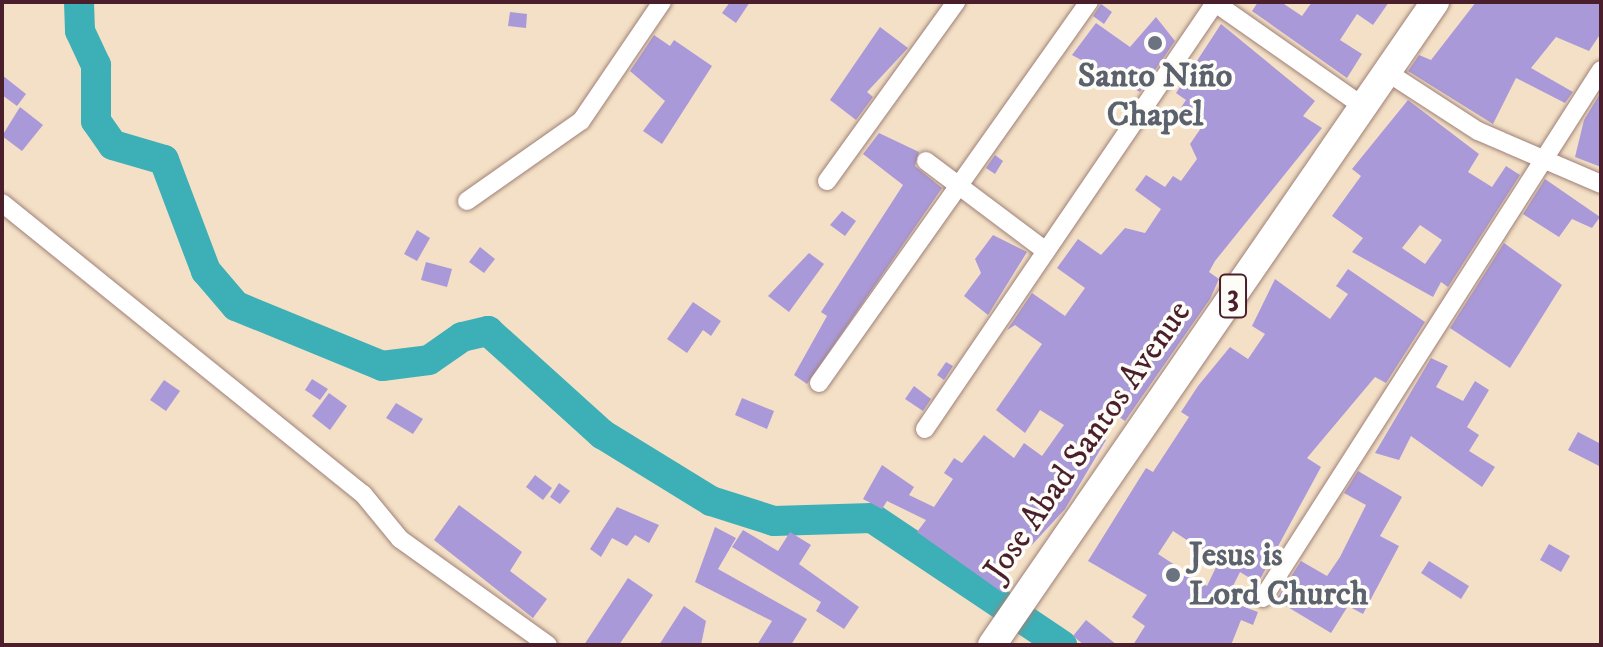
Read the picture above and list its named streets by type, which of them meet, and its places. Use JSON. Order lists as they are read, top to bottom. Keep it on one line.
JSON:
{"streets":{"highway":["3","Jose Abad Santos Avenue"]},"places":["Santo Niño Chapel","Jesus is Lord Church"]}
